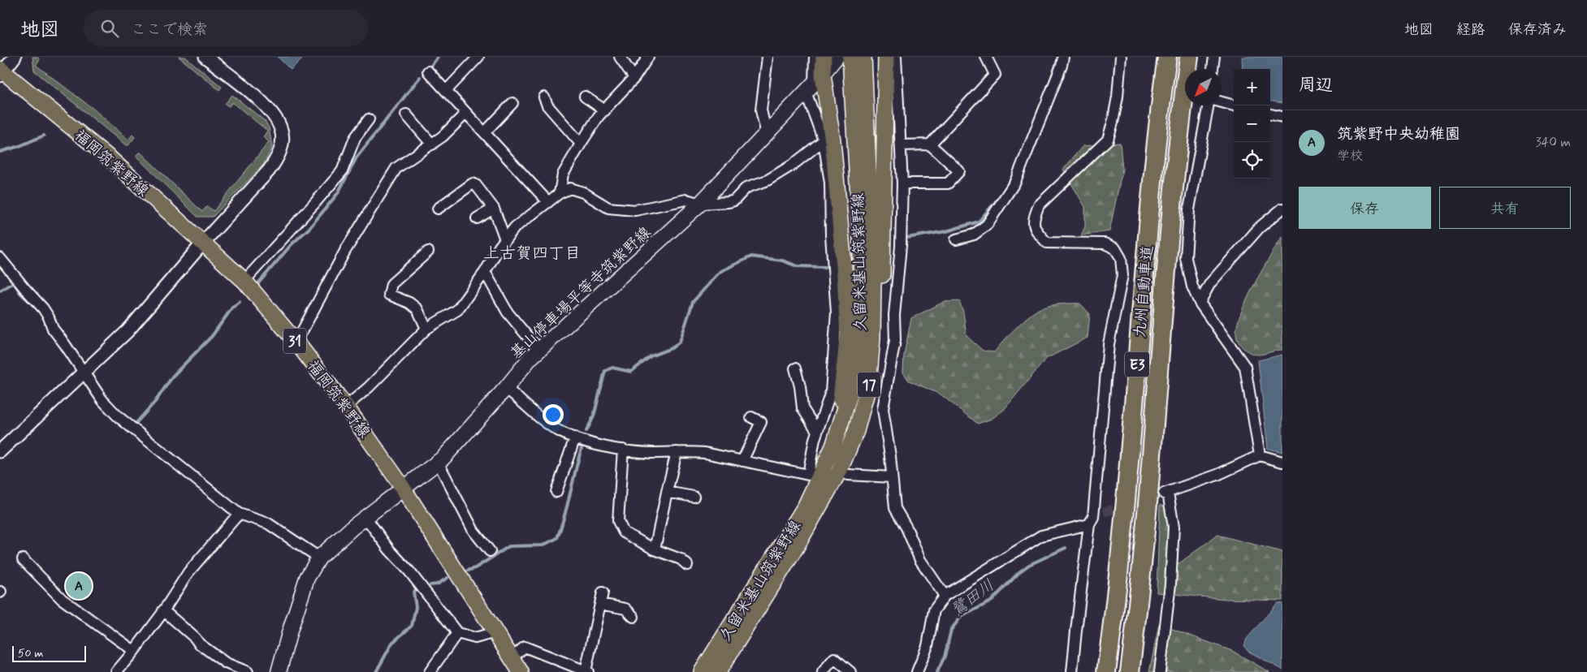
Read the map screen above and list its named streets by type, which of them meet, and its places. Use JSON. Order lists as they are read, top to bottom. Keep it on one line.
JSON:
{"streets":{"highway":["九州自動車道","E3"],"main road":["福岡筑紫野線","久留米基山筑紫野線","基山停車場平等寺筑紫野線","31","17"]},"crossings":[["福岡筑紫野線","基山停車場平等寺筑紫野線"]],"districts":["上古賀四丁目"],"water":["鷺田川"],"scale_bar":"50 m","north":"bottom left","page":{"header":"地図","search":"ここで検索","nav":["地図","経路","保存済み"],"heading":"周辺","map_buttons":["+","−"],"list":[{"mark":"A","name":"筑紫野中央幼稚園","note":"学校","value":"340 m"}],"buttons":["保存","共有"],"pins":"A","scale":"50 m"}}
